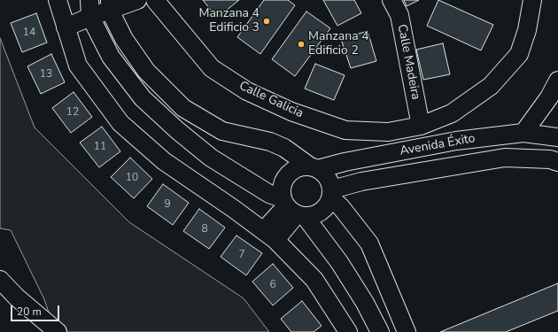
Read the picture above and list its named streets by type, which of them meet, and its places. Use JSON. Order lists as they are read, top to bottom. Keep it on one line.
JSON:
{"streets":{"street":["Calle Madeira","Calle Galicia","Avenida Éxito"]},"crossings":[["Calle Madeira","Calle Galicia"]],"places":["Manzana 4 Edificio 3","Manzana 4 Edificio 2"],"house_numbers":["14","13","12","11","10","9","8","7","6"],"scale_bar":"20 m"}
